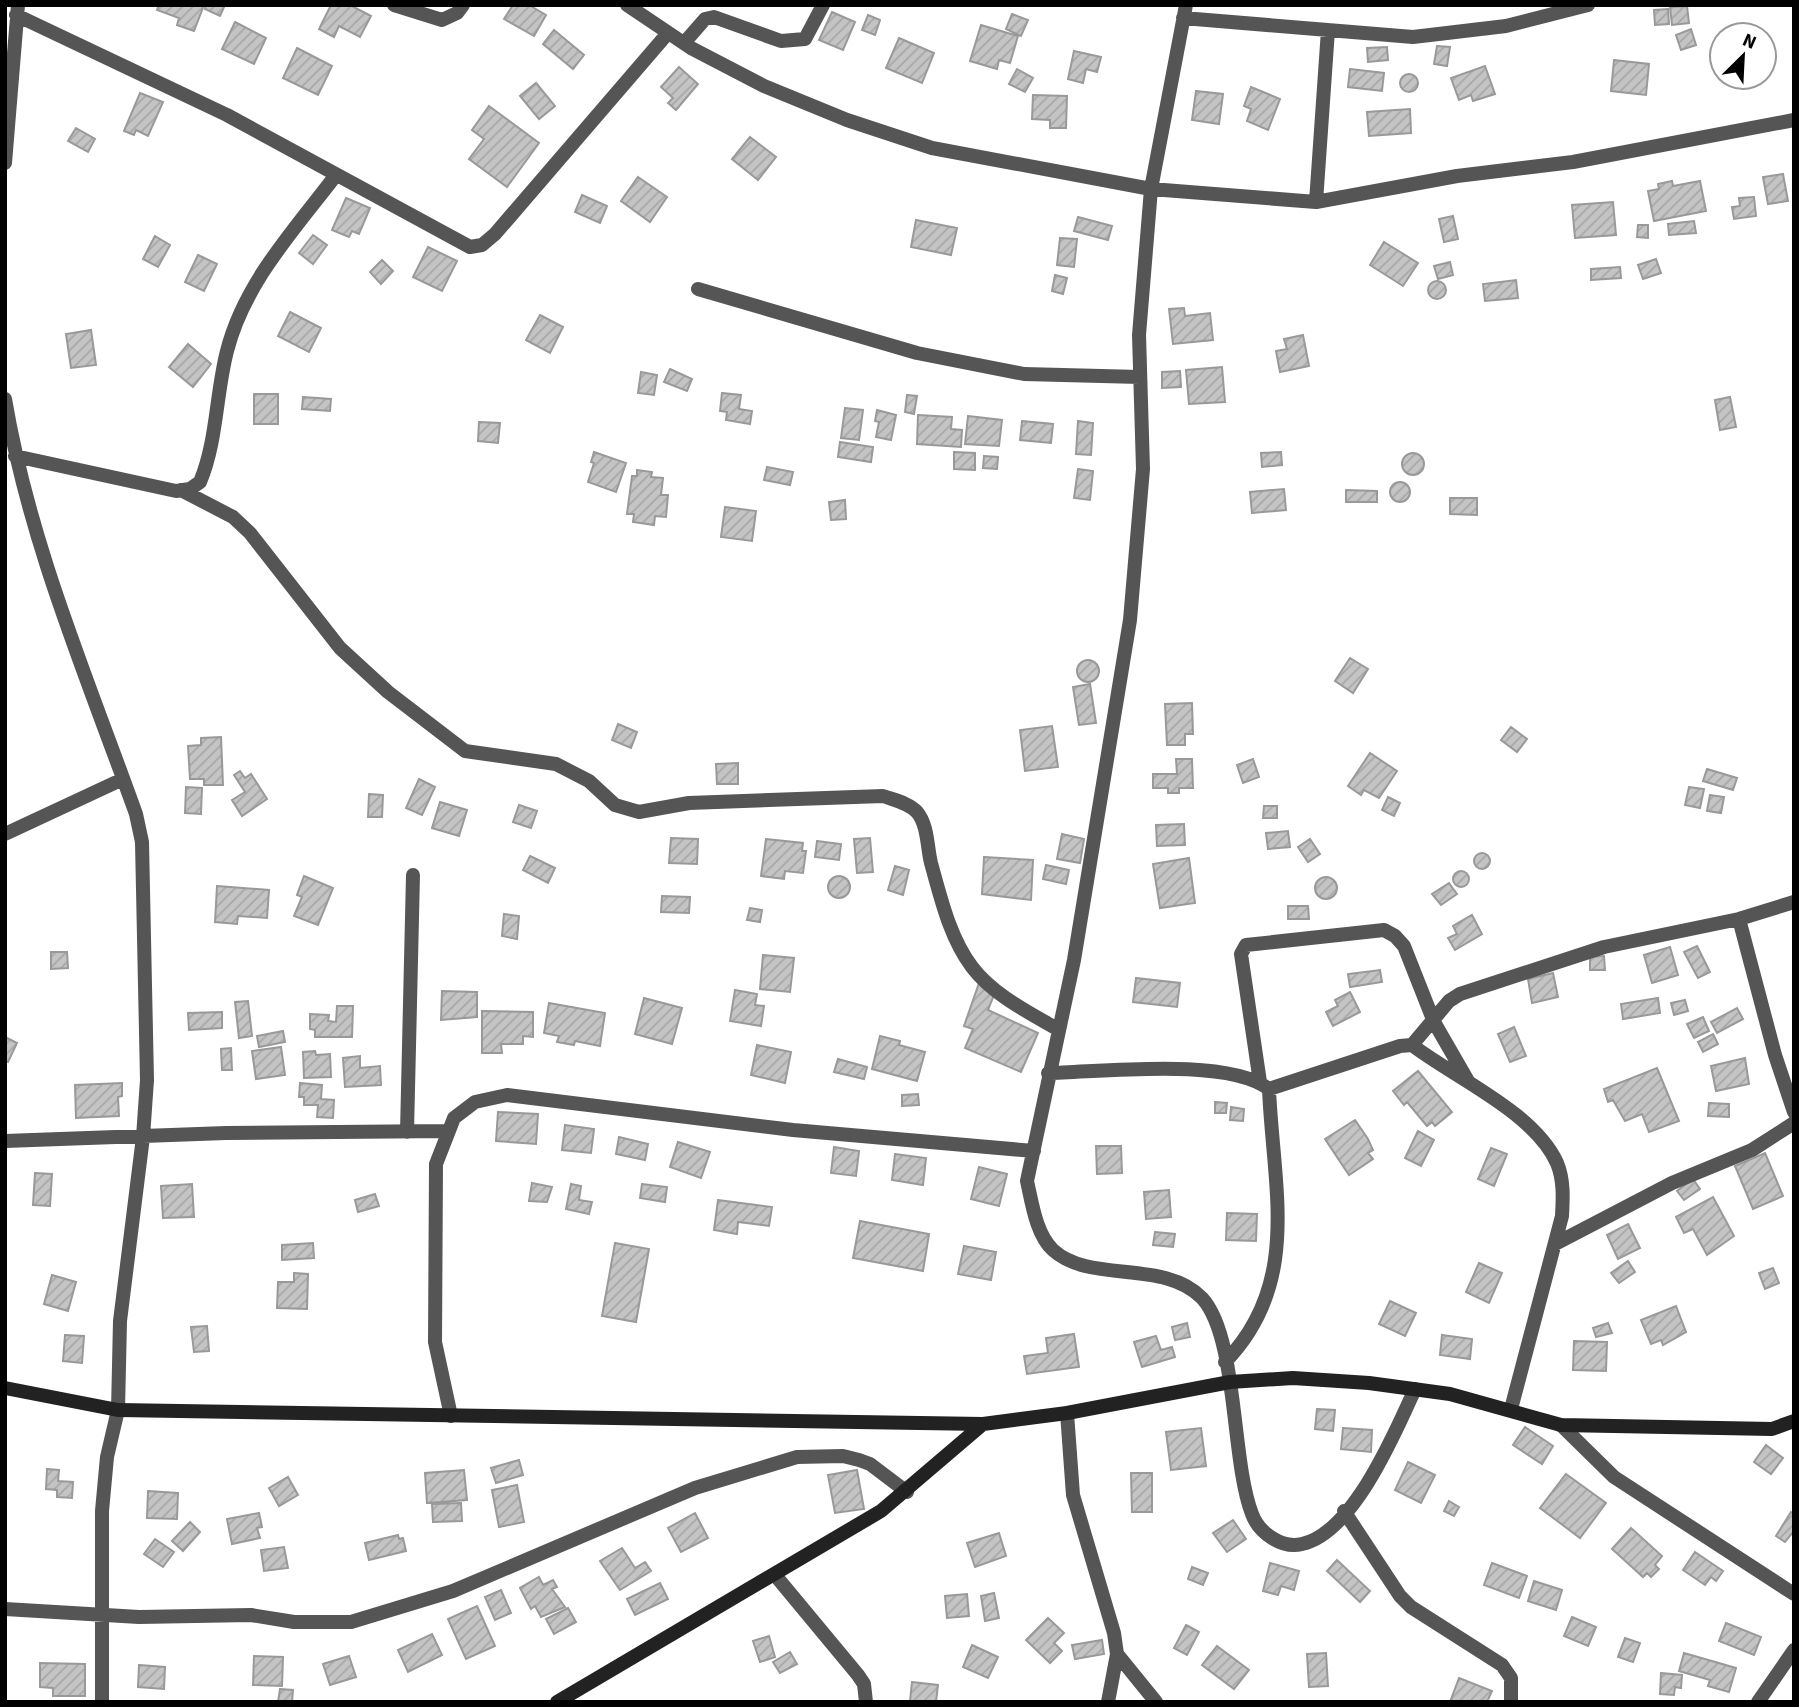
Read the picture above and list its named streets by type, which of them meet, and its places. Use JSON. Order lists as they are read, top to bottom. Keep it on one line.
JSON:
{"north":"top right"}
